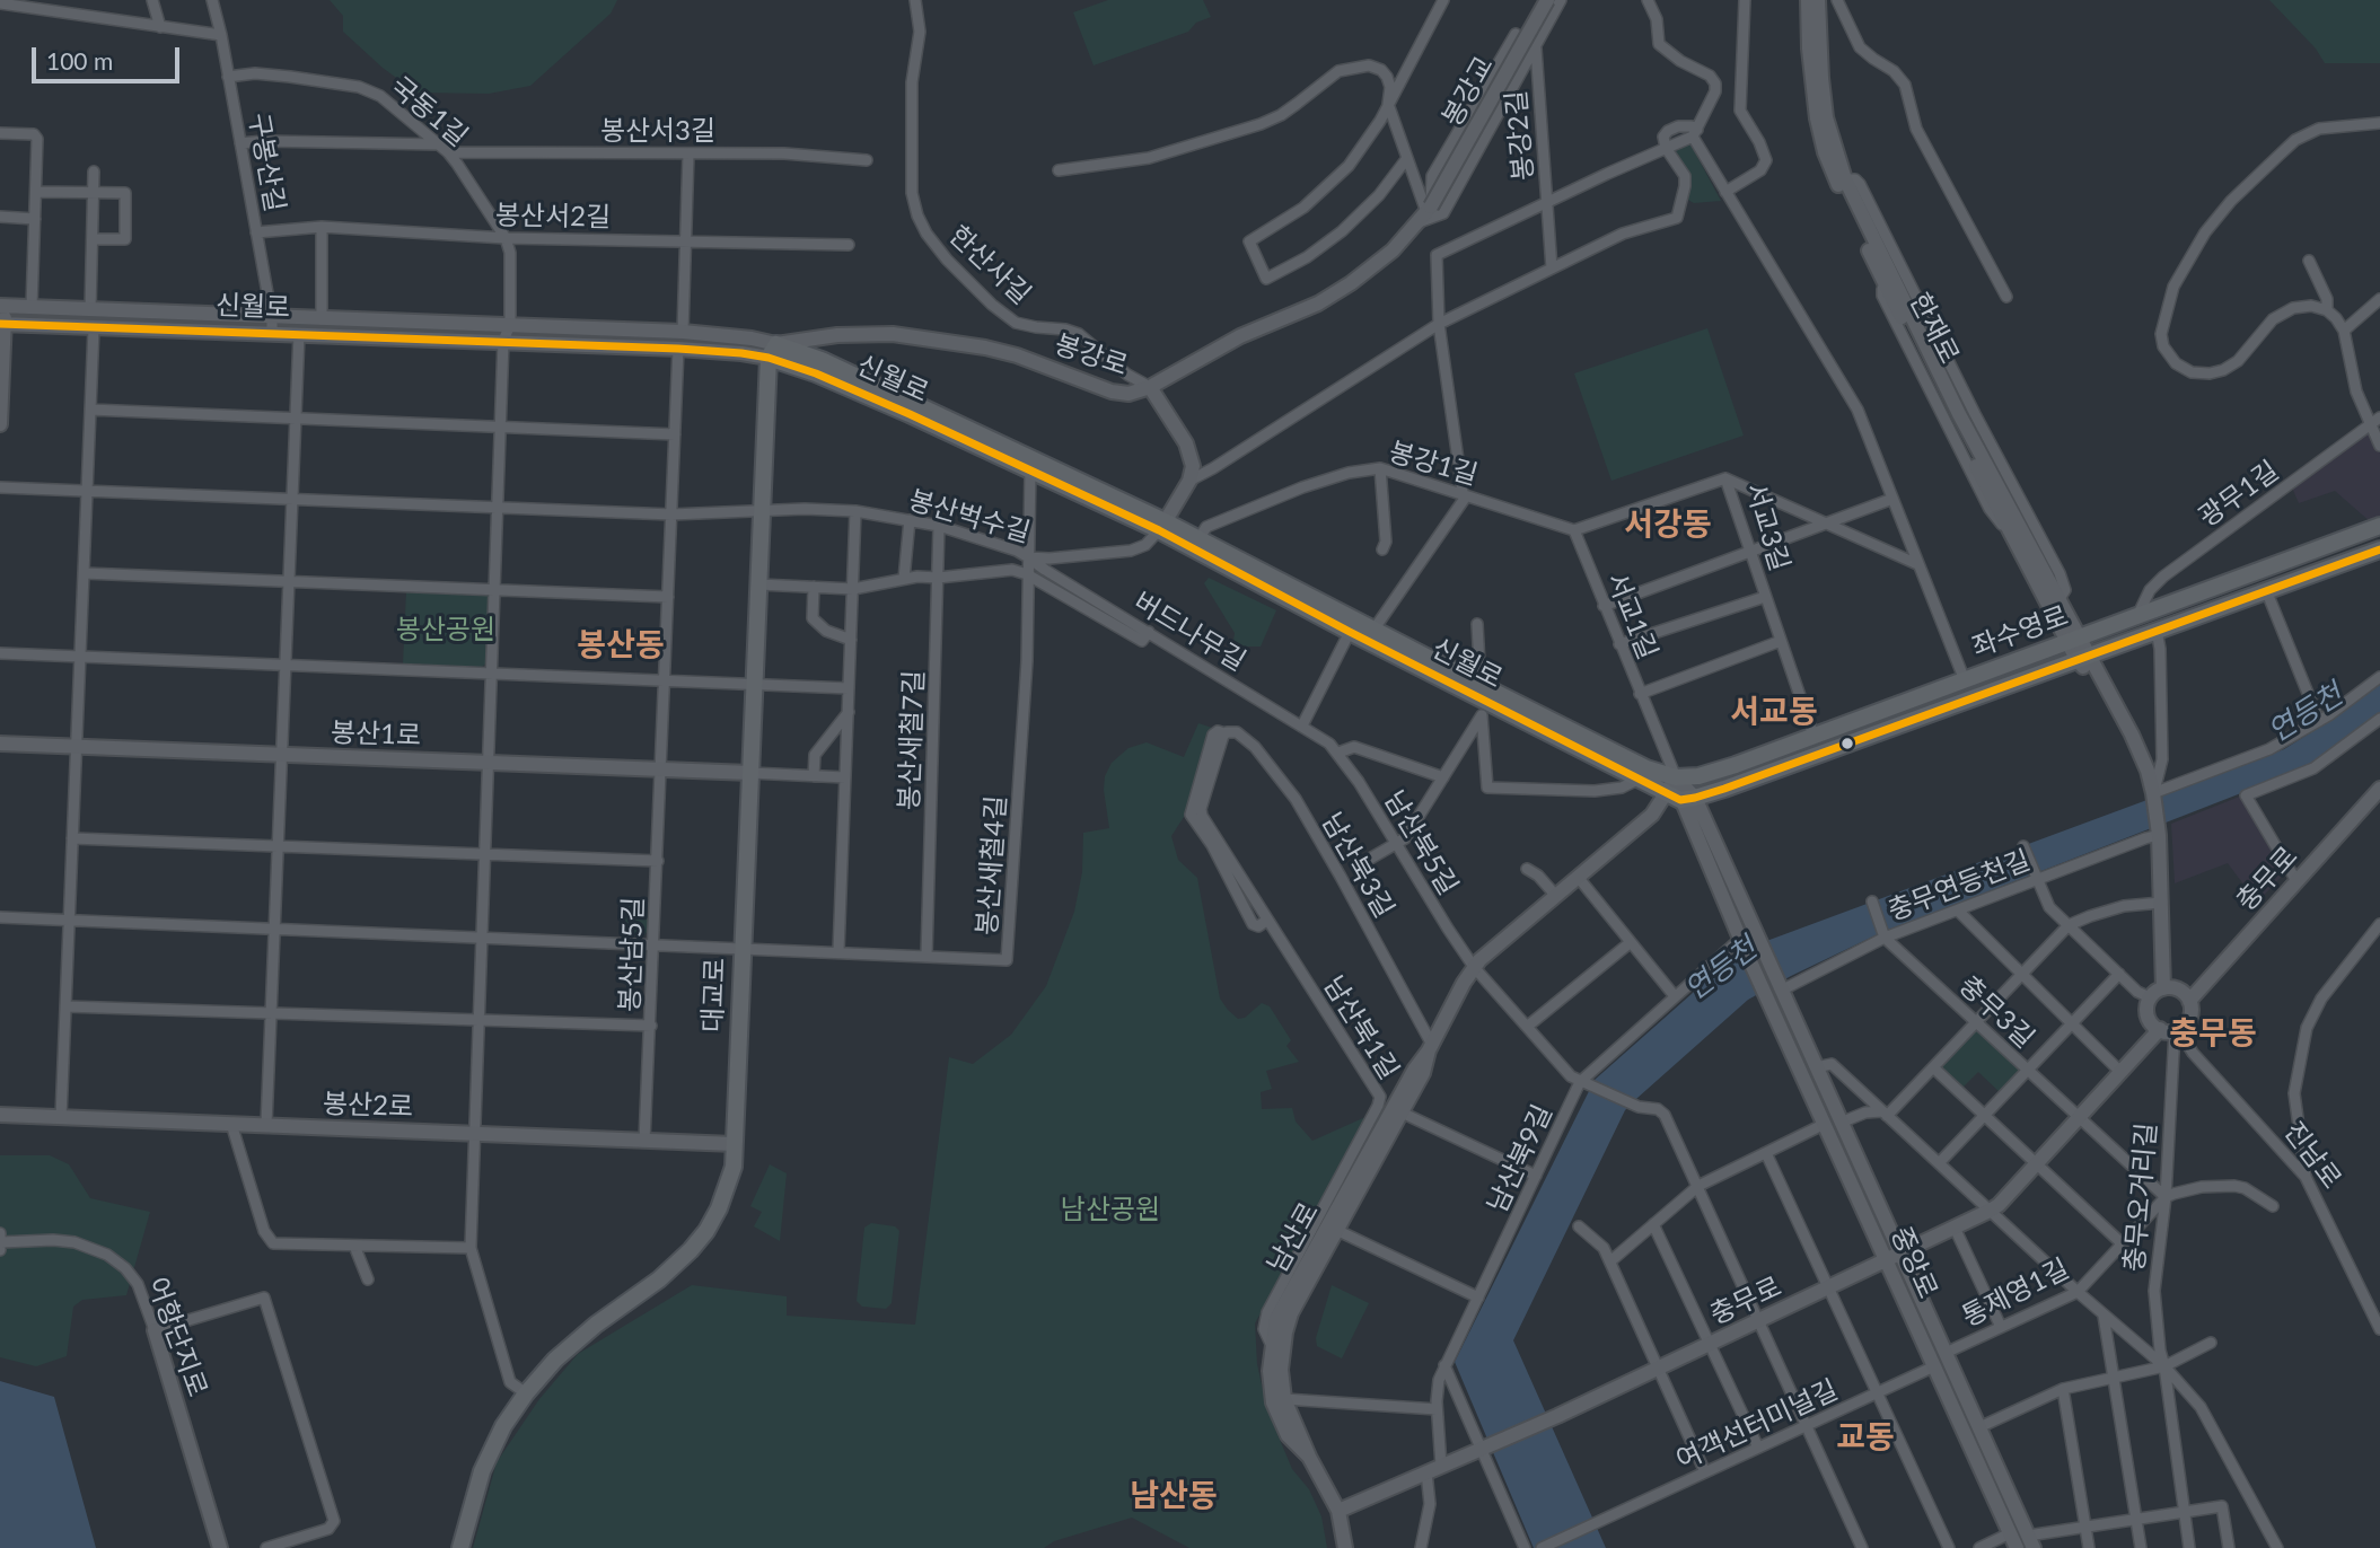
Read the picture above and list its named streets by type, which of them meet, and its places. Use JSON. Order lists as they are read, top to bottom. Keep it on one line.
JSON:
{"streets":{"main road":["신월로","좌수영로","대교로"],"street":["봉강교","국동1길","봉산서3길","봉강2길","구봉산길","봉산서2길","한산사길","한재로","봉강로","봉강1길","광무1길","봉산벅수길","서교3길","서교1길","버드나무길","봉산1로","봉산새철7길","남산북5길","봉산새철4길","남산북3길","충무로","충무연등천길","봉산남5길","충무3길","남산북1길","봉산2로","진남로","남산북9길","충무오거리길","남산로","중앙로","통제영1길","어항단지로","여객선터미널길"]},"crossings":[["봉강교","봉강2길"],["봉강교","봉강로"],["국동1길","봉산서3길"],["국동1길","구봉산길"],["국동1길","봉산서2길"],["국동1길","신월로"],["봉산서3길","구봉산길"],["봉강2길","봉강로"],["봉강2길","봉강1길"],["구봉산길","봉산서2길"],["구봉산길","신월로"],["한산사길","봉강로"],["신월로","봉강로"],["신월로","봉강1길"],["신월로","봉산벅수길"],["신월로","서교1길"],["신월로","좌수영로"],["신월로","봉산새철4길"],["신월로","봉산남5길"],["신월로","대교로"],["신월로","남산로"],["한재로","좌수영로"],["봉강로","대교로"],["봉강1길","서교1길"],["광무1길","좌수영로"],["봉산벅수길","버드나무길"],["봉산벅수길","봉산새철7길"],["봉산벅수길","봉산새철4길"],["봉산벅수길","봉산남5길"],["봉산벅수길","대교로"],["서교3길","좌수영로"],["서교1길","좌수영로"],["버드나무길","남산북5길"],["버드나무길","봉산새철4길"],["좌수영로","남산로"],["봉산1로","봉산남5길"],["봉산1로","대교로"],["봉산새철7길","봉산새철4길"],["남산북5길","남산북9길"],["남산북5길","남산로"],["봉산새철4길","봉산남5길"],["봉산새철4길","대교로"],["남산북3길","남산북1길"],["남산북3길","남산로"],["충무로","충무3길"],["충무로","진남로"],["충무로","충무오거리길"],["충무로","중앙로"],["충무연등천길","충무3길"],["충무연등천길","중앙로"],["봉산남5길","봉산2로"],["대교로","봉산2로"],["남산북1길","남산로"],["진남로","충무오거리길"],["충무오거리길","통제영1길"],["중앙로","여객선터미널길"]],"districts":["서강동","봉산동","서교동","충무동","교동","남산동"],"water":["연등천"],"parks":["봉산공원","남산공원"],"scale_bar":"100 m"}
